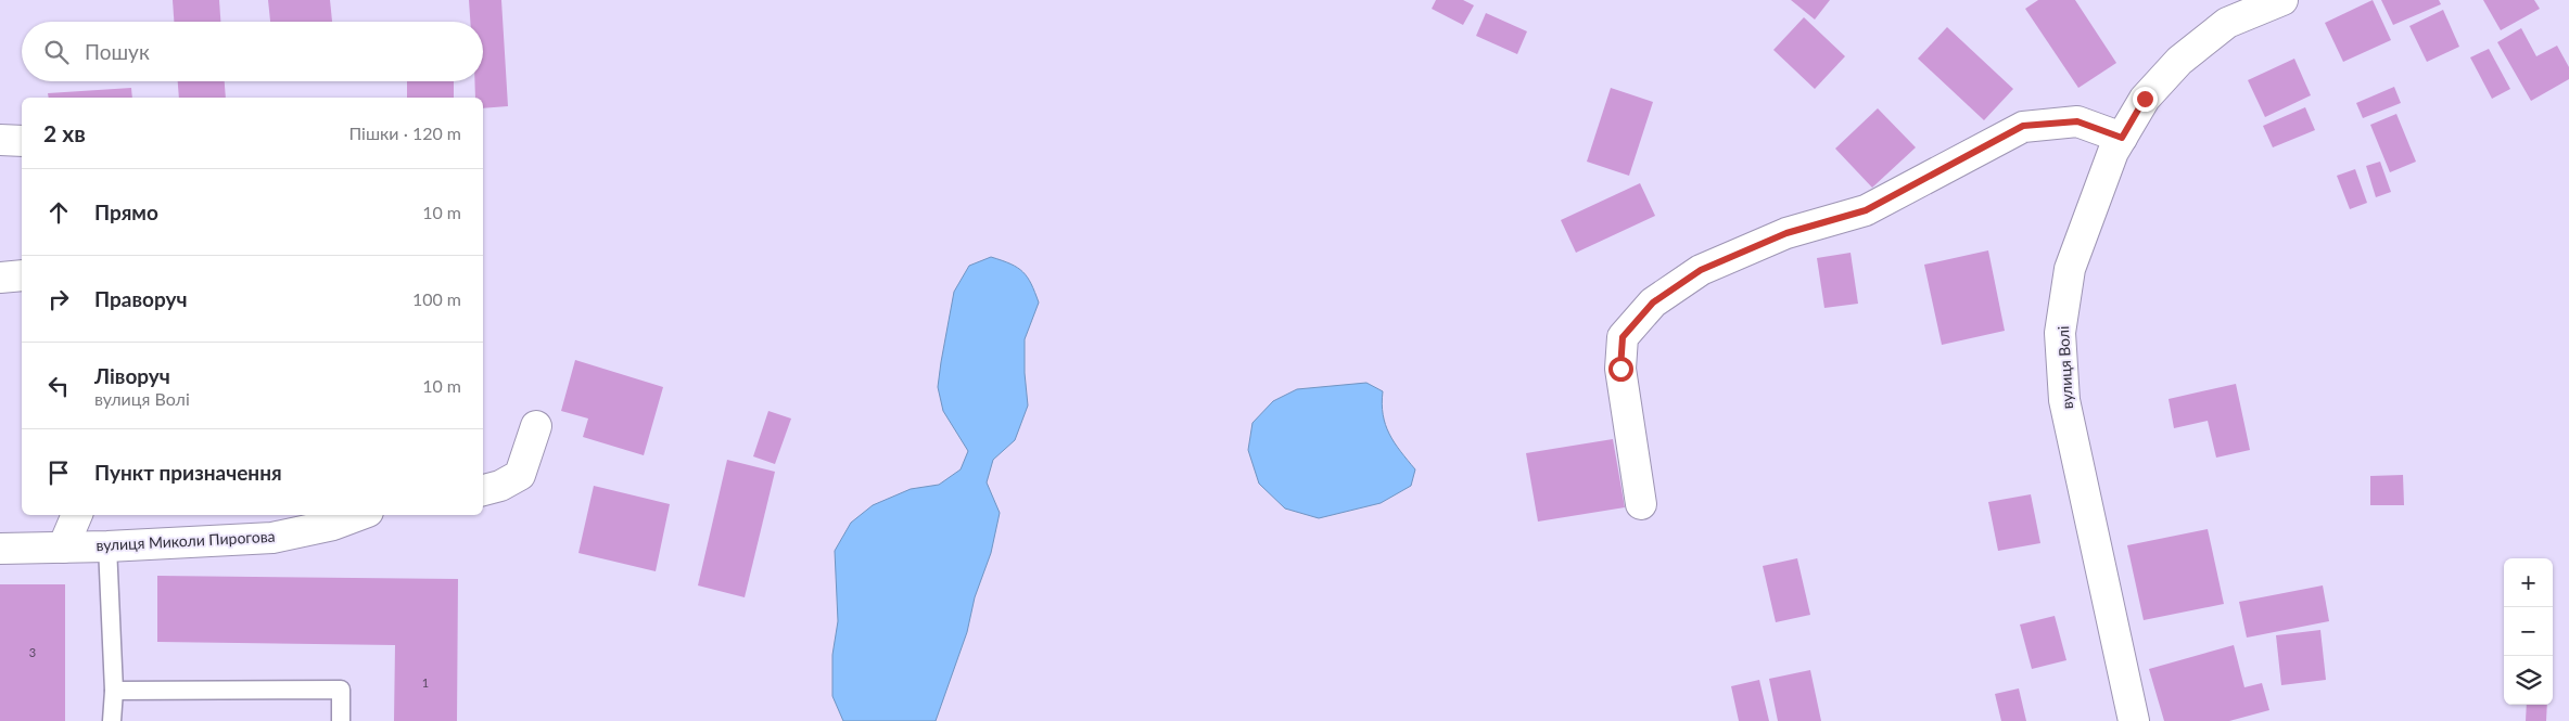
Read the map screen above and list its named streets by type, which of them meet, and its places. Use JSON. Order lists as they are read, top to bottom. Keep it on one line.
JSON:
{"streets":{"street":["вулиця Волі","вулиця Миколи Пирогова"]},"house_numbers":["3","1"],"page":{"search":"Пошук","heading":["2 хв","Пішки · 120 m"],"list":[["Прямо","10 m"],["Праворуч","100 m"],["Ліворуч","вулиця Волі","10 m"],"Пункт призначення"],"map_buttons":["+","−"]}}
